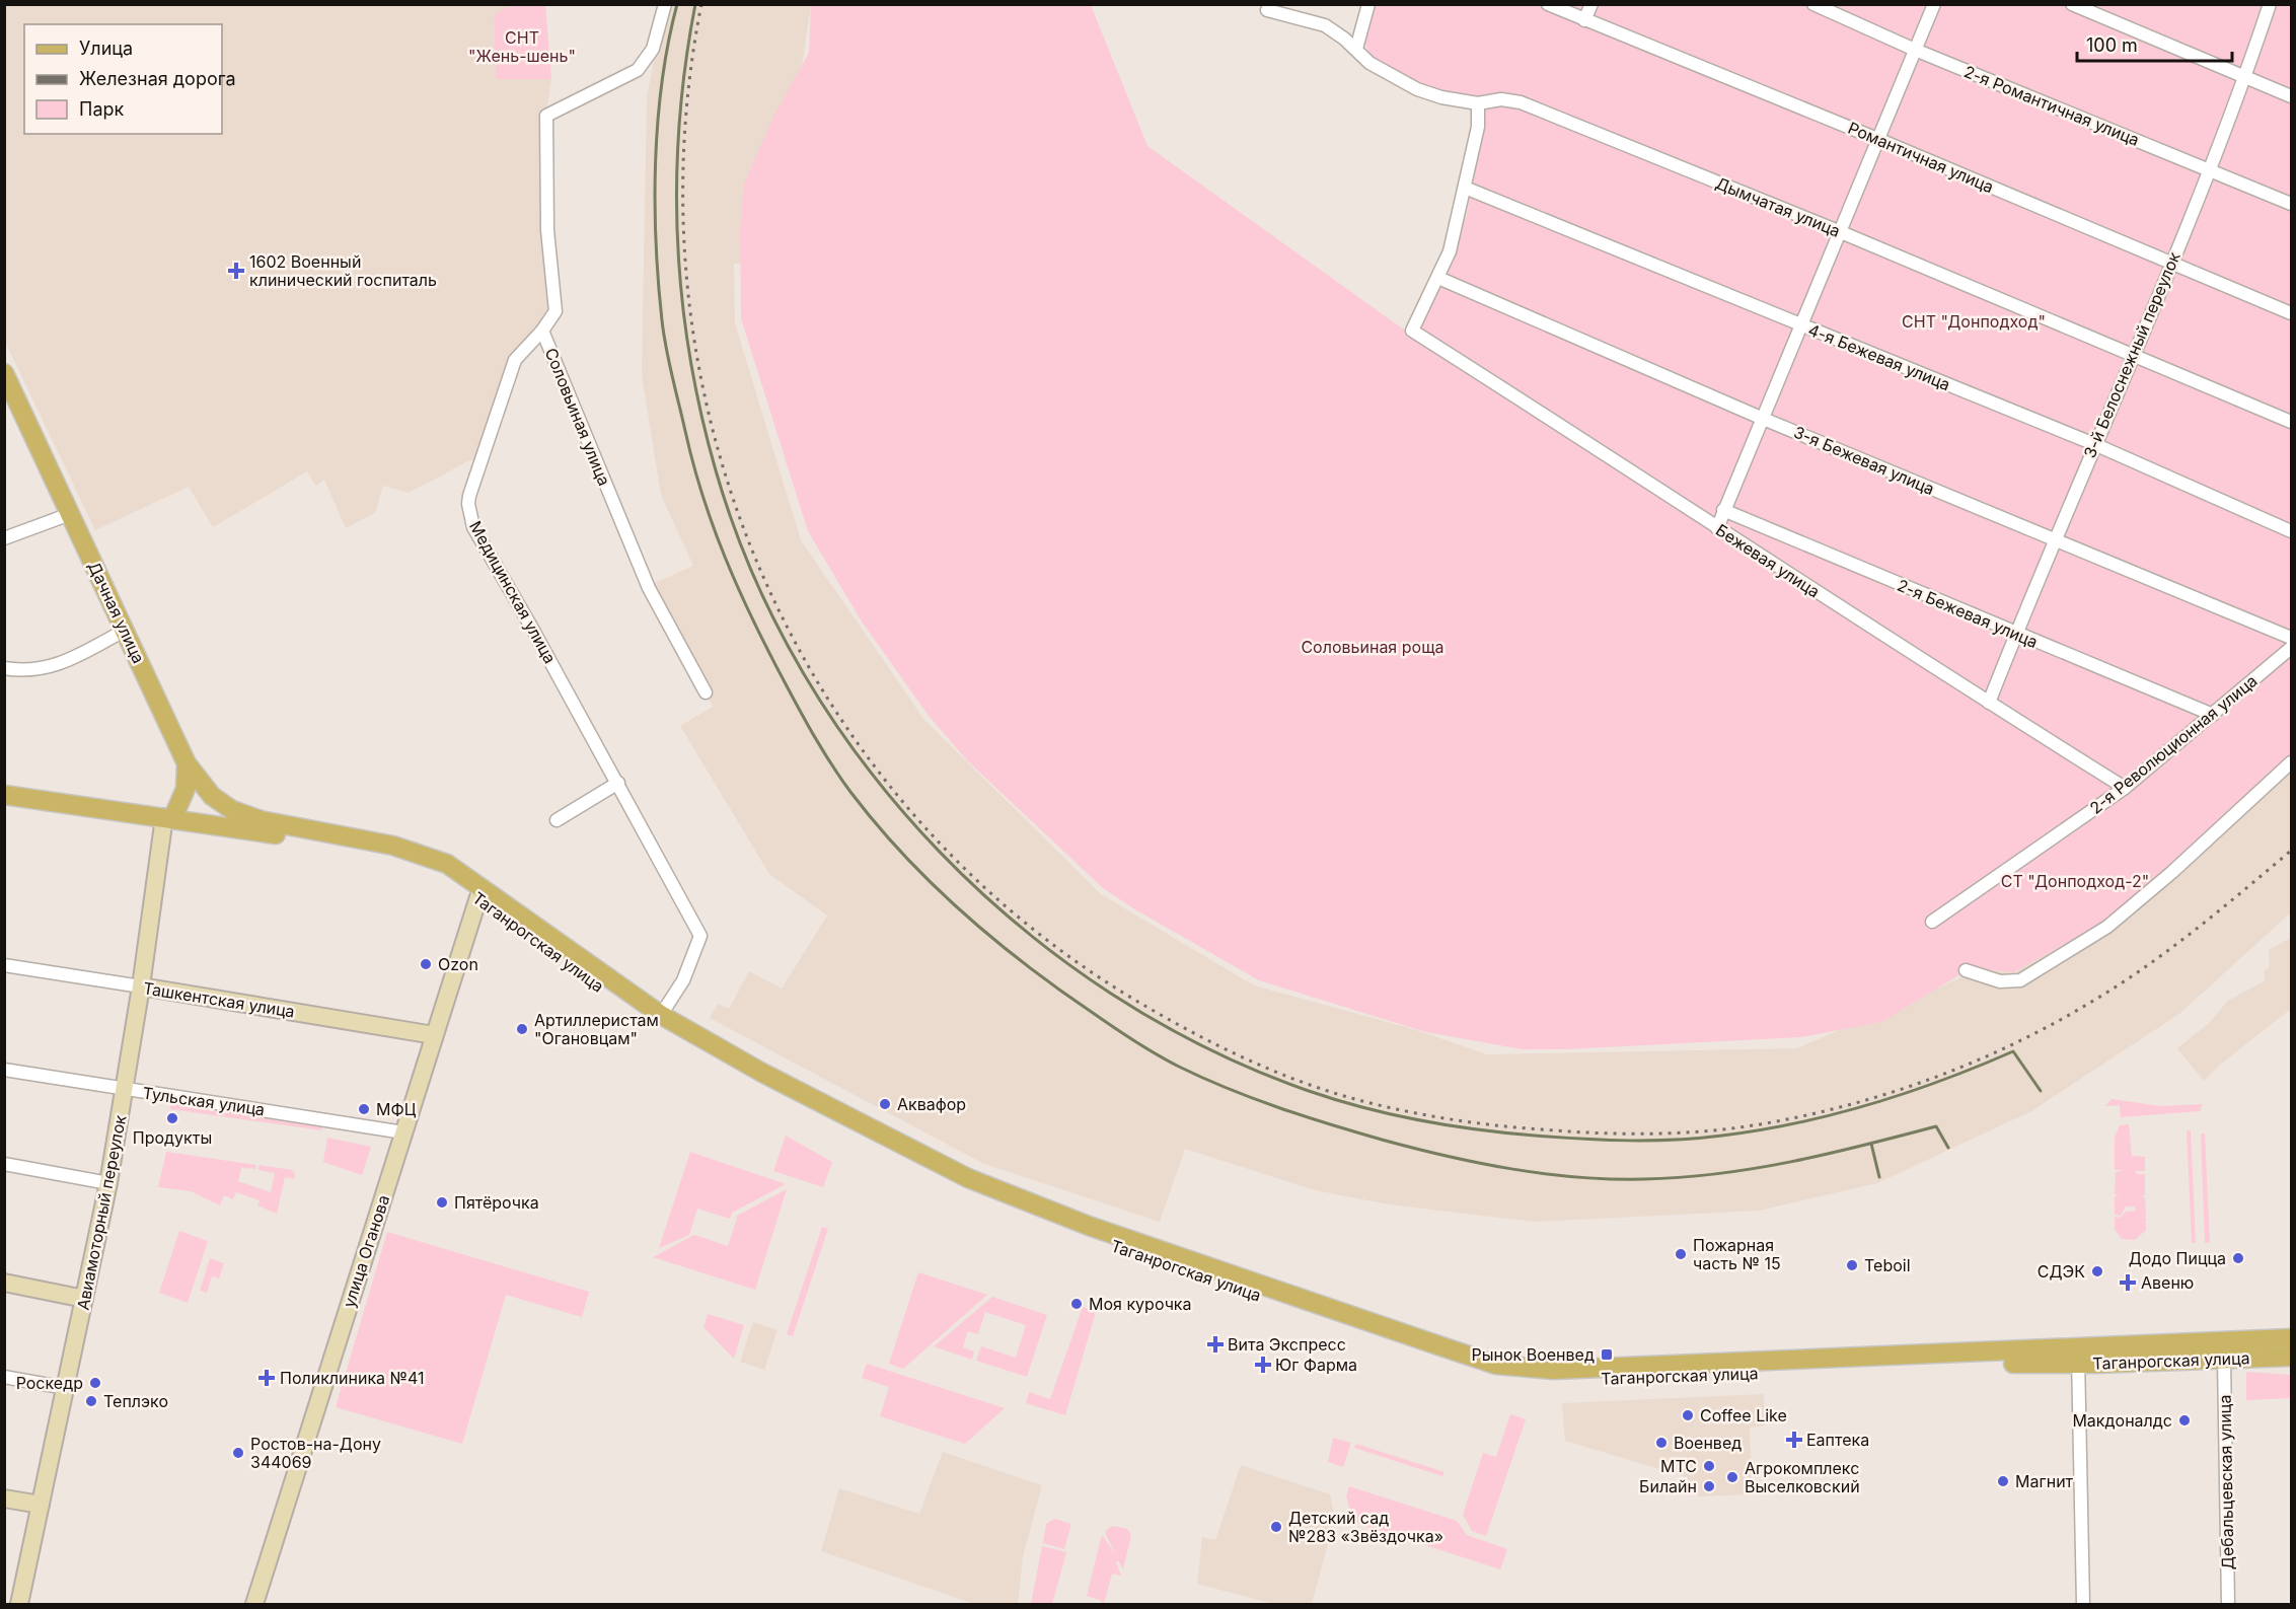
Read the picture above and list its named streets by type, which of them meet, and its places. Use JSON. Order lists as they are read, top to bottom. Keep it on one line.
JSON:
{"streets":{"main road":["Дачная улица","Таганрогская улица"],"street":["2-я Романтичная улица","Романтичная улица","Дымчатая улица","3-й Белоснежный переулок","4-я Бежевая улица","Соловьиная улица","3-я Бежевая улица","Бежевая улица","Медицинская улица","2-я Бежевая улица","2-я Революционная улица","Ташкентская улица","Тульская улица","Авиамоторный переулок","улица Оганова","Дебальцевская улица"]},"crossings":[["2-я Романтичная улица","3-й Белоснежный переулок"],["Романтичная улица","3-й Белоснежный переулок"],["Дымчатая улица","3-й Белоснежный переулок"],["3-й Белоснежный переулок","4-я Бежевая улица"],["3-й Белоснежный переулок","3-я Бежевая улица"],["3-й Белоснежный переулок","Бежевая улица"],["3-й Белоснежный переулок","2-я Бежевая улица"],["Соловьиная улица","Медицинская улица"],["3-я Бежевая улица","Бежевая улица"],["Бежевая улица","2-я Революционная улица"],["Медицинская улица","Таганрогская улица"],["Дачная улица","Таганрогская улица"],["2-я Бежевая улица","2-я Революционная улица"],["Таганрогская улица","Авиамоторный переулок"],["Таганрогская улица","улица Оганова"],["Таганрогская улица","Дебальцевская улица"],["Ташкентская улица","Авиамоторный переулок"],["Ташкентская улица","улица Оганова"],["Тульская улица","Авиамоторный переулок"],["Тульская улица","улица Оганова"]],"parks":["СНТ \"Жень-шень\"","СНТ \"Донподход\"","Соловьиная роща","СТ \"Донподход-2\""],"places":{"health":["1602 Военный клинический госпиталь","Авеню","Вита Экспресс","Юг Фарма","Поликлиника №41","Еаптека"],"other":["Ozon","Артиллеристам \"Огановцам\"","Аквафор","МФЦ","Продукты","Пятёрочка","Пожарная часть № 15","Додо Пицца","Teboil","СДЭК","Моя курочка","Роскедр","Теплэко","Coffee Like","Макдоналдс","Военвед","Ростов-на-Дону 344069","МТС","Агрокомплекс Выселковский","Магнит","Билайн","Детский сад №283 «Звёздочка»"],"transit":["Рынок Военвед"]},"legend":["Улица","Железная дорога","Парк"],"scale_bar":"100 m"}
